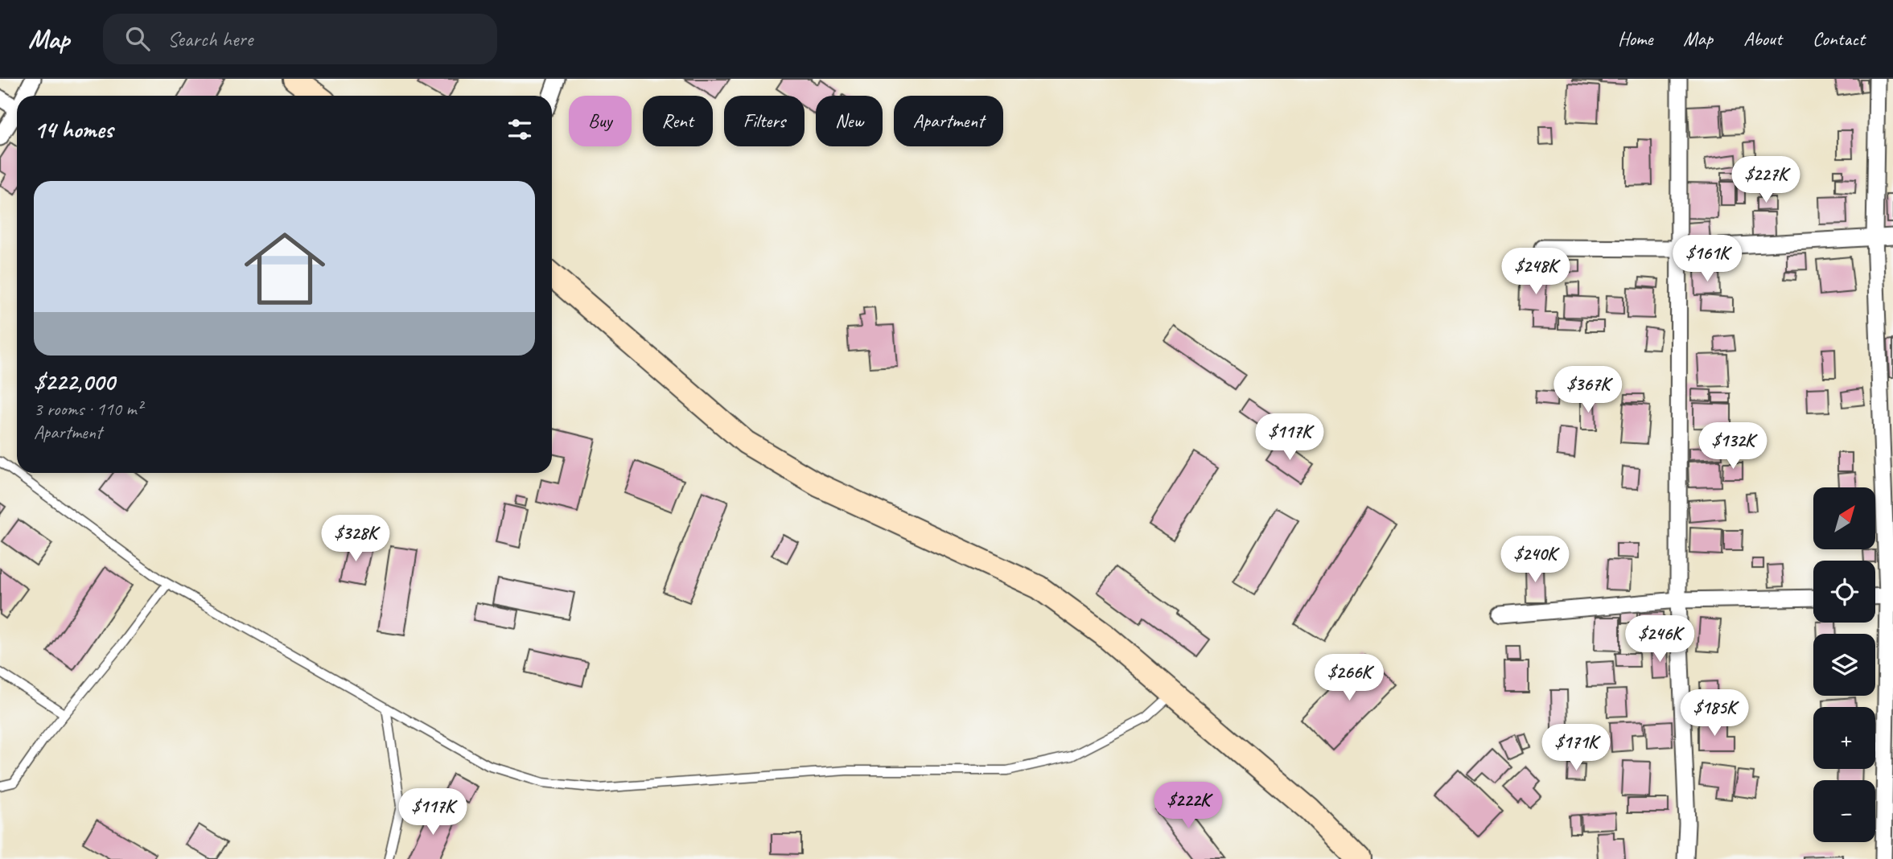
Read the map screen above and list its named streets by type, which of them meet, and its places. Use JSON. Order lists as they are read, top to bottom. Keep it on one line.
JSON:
{"north":"top right","page":{"header":"Map","search":"Search here","nav":["Home","Map","About","Contact"],"chip":["Buy","Rent","Filters","New","Apartment"],"heading":"14 homes","price":["$227K","$161K","$248K","$367K","$117K","$132K","$328K","$240K","$246K","$266K","$185K","$171K","$222K","$117K"],"list":[{"name":"$222,000","note":"3 rooms · 110 m² · Apartment"}],"map_buttons":["+","−"]}}
